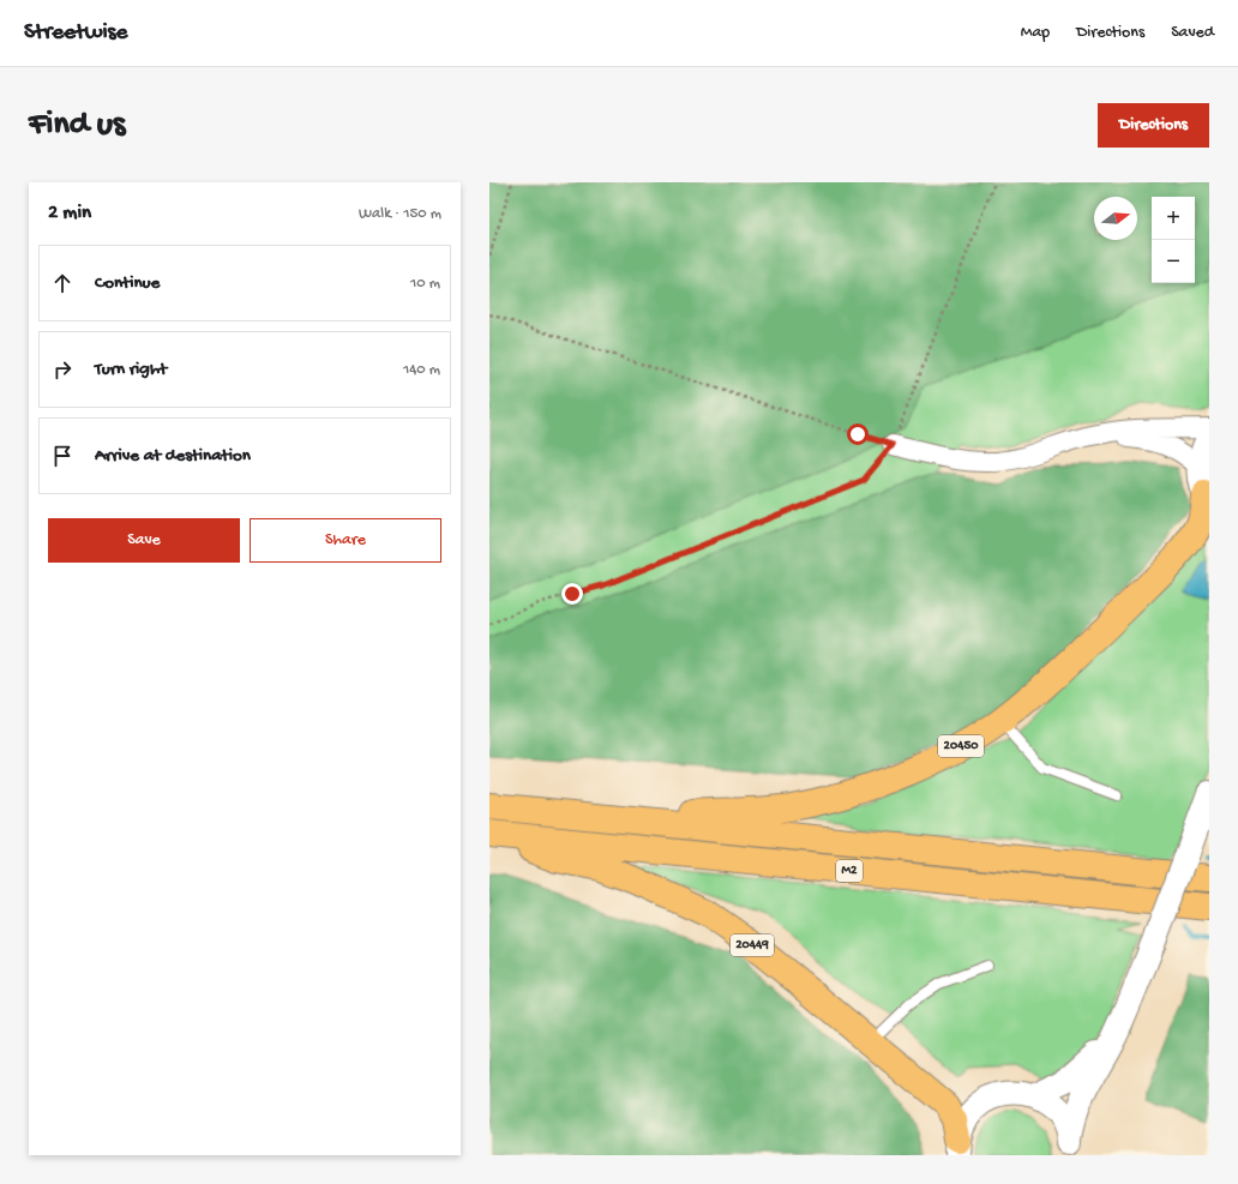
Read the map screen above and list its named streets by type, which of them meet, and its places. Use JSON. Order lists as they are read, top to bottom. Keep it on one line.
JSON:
{"streets":{"highway":["20450","M2","20449"]},"crossings":[["20450","M2"],["M2","20449"]],"north":"right","page":{"header":"Streetwise","nav":["Map","Directions","Saved"],"buttons":["Directions",["Save","Share"]],"title":"Find us","heading":["2 min","Walk · 150 m"],"map_buttons":["+","−"],"list":[["Continue","10 m"],["Turn right","140 m"],"Arrive at destination"]}}
